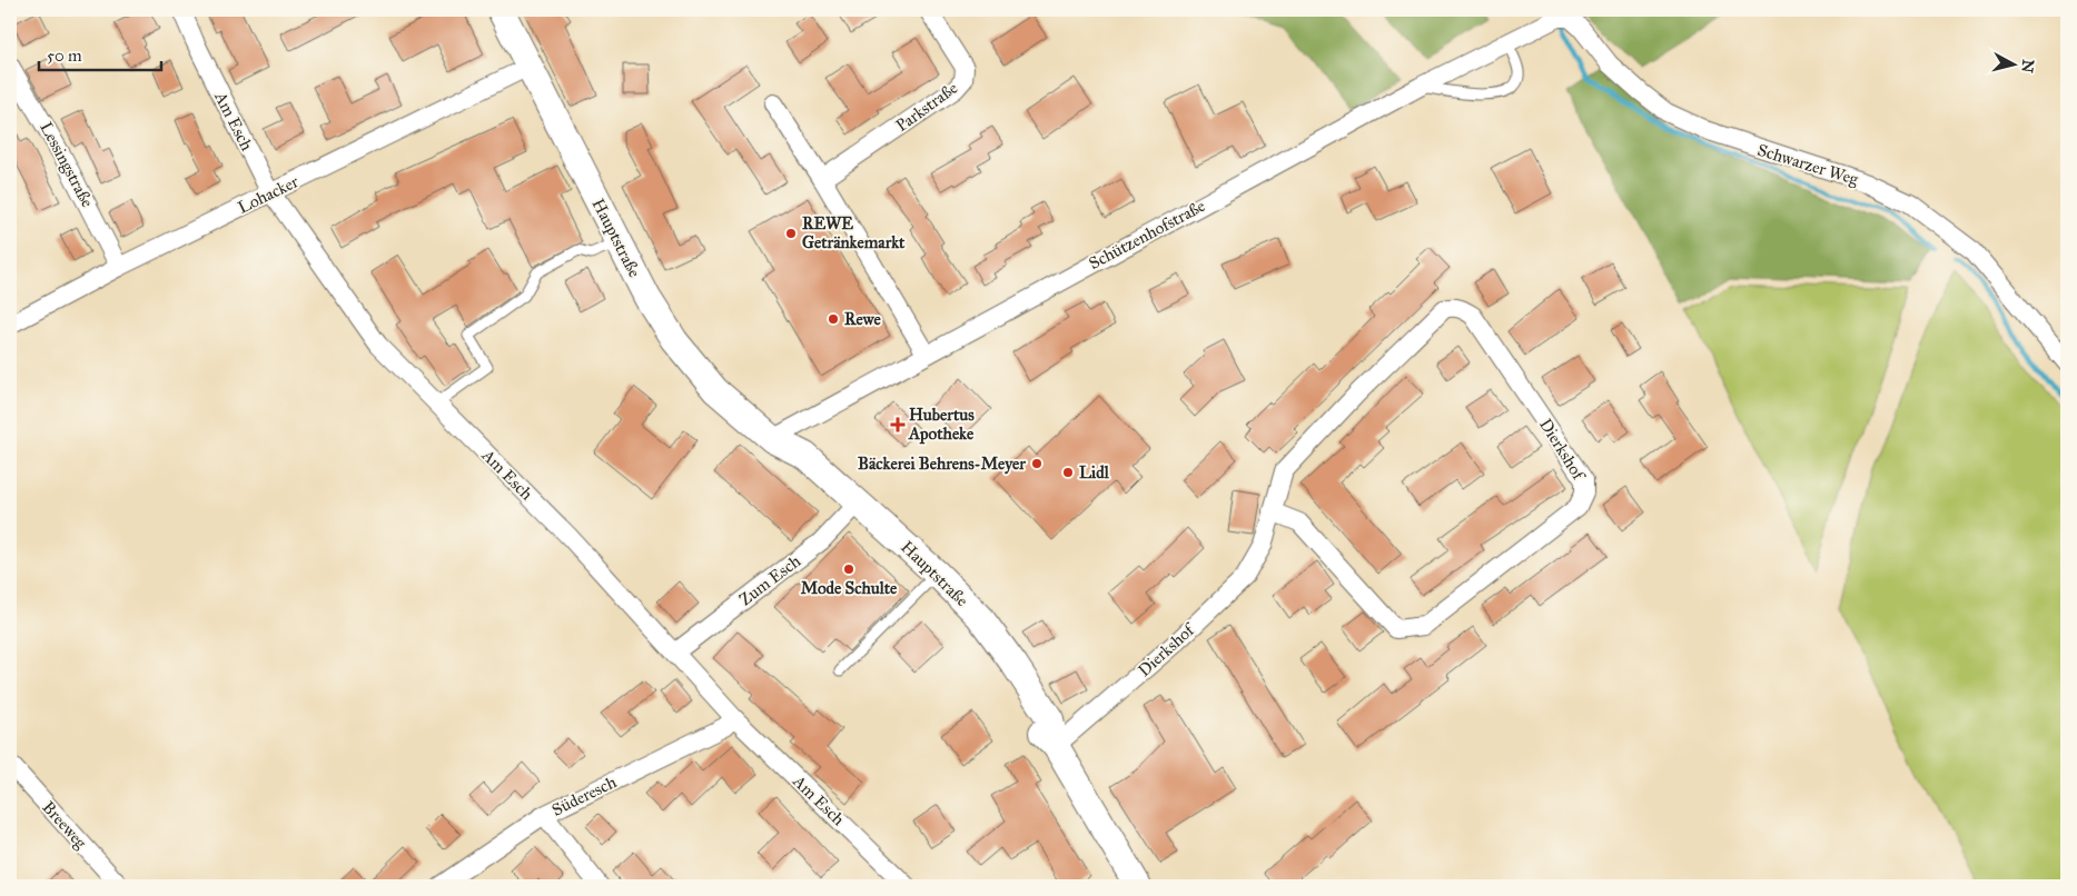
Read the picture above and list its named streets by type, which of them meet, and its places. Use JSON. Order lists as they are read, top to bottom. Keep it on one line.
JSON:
{"streets":{"main road":["Hauptstraße"],"street":["Parkstraße","Am Esch","Lessingstraße","Schwarzer Weg","Lohacker","Schützenhofstraße","Dierkshof","Zum Esch","Süderesch","Breeweg"]},"crossings":[["Am Esch","Lohacker"],["Am Esch","Zum Esch"],["Am Esch","Süderesch"],["Lessingstraße","Lohacker"],["Schwarzer Weg","Schützenhofstraße"],["Lohacker","Hauptstraße"],["Schützenhofstraße","Hauptstraße"],["Hauptstraße","Dierkshof"],["Hauptstraße","Zum Esch"]],"places":{"other":["REWE Getränkemarkt","Rewe","Bäckerei Behrens-Meyer","Lidl","Mode Schulte"],"health":["Hubertus Apotheke"]},"scale_bar":"50 m","north":"right"}
